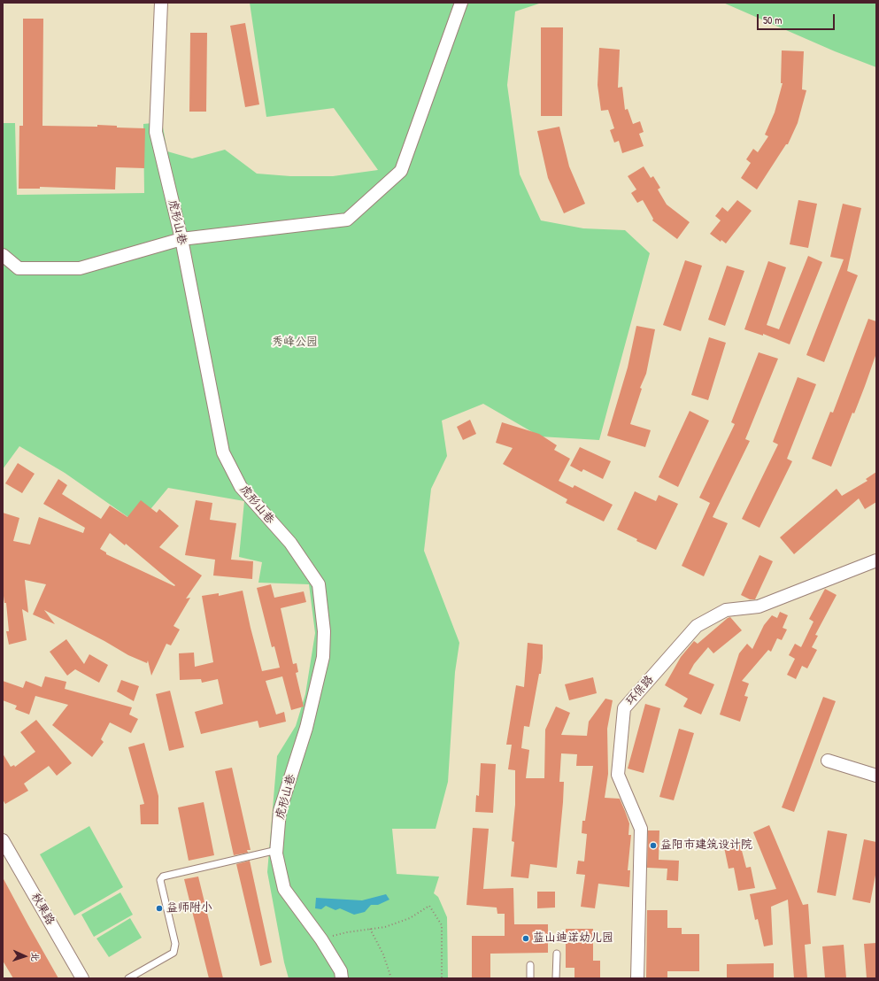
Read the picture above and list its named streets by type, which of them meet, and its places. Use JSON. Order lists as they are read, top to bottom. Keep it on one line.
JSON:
{"streets":{"street":["虎形山巷","环保路","秋果路"]},"parks":["秀峰公园"],"places":["益阳市建筑设计院","益师附小","蓝山迪诺幼儿园"],"scale_bar":"50 m","north":"right"}
